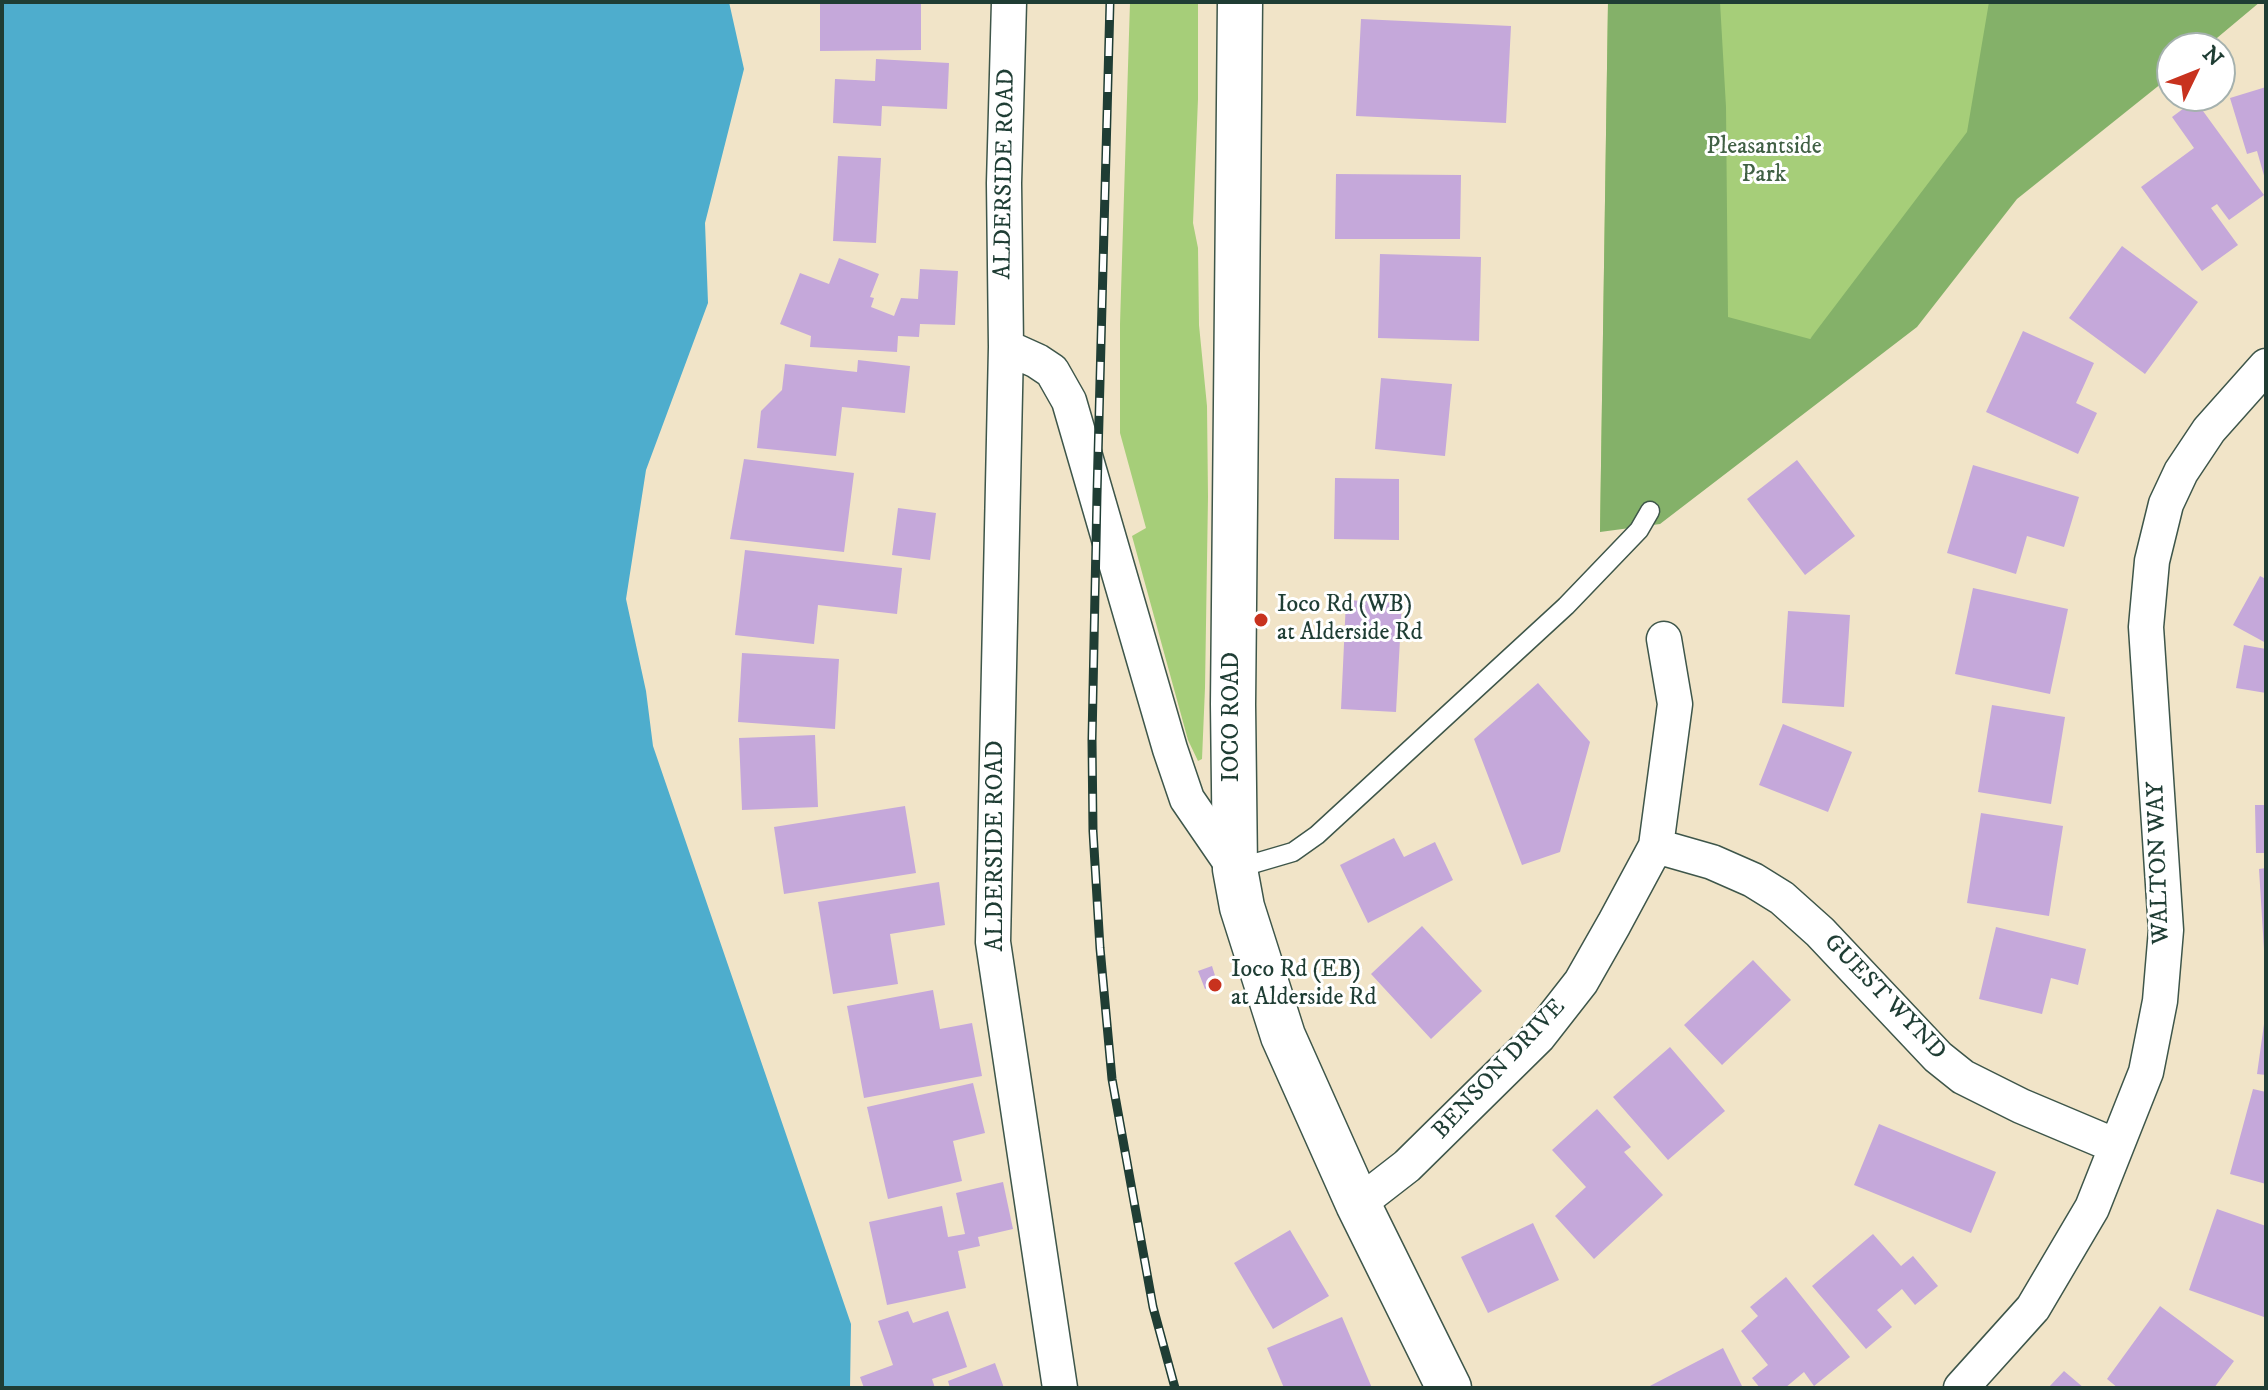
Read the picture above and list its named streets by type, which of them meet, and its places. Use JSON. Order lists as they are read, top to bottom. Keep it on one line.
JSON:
{"streets":{"main road":["IOCO ROAD"],"street":["ALDERSIDE ROAD","WALTON WAY","GUEST WYND","BENSON DRIVE"]},"crossings":[["IOCO ROAD","BENSON DRIVE"],["WALTON WAY","GUEST WYND"],["GUEST WYND","BENSON DRIVE"]],"parks":["Pleasantside Park"],"places":["Ioco Rd (WB) at Alderside Rd","Ioco Rd (EB) at Alderside Rd"],"north":"top right"}
